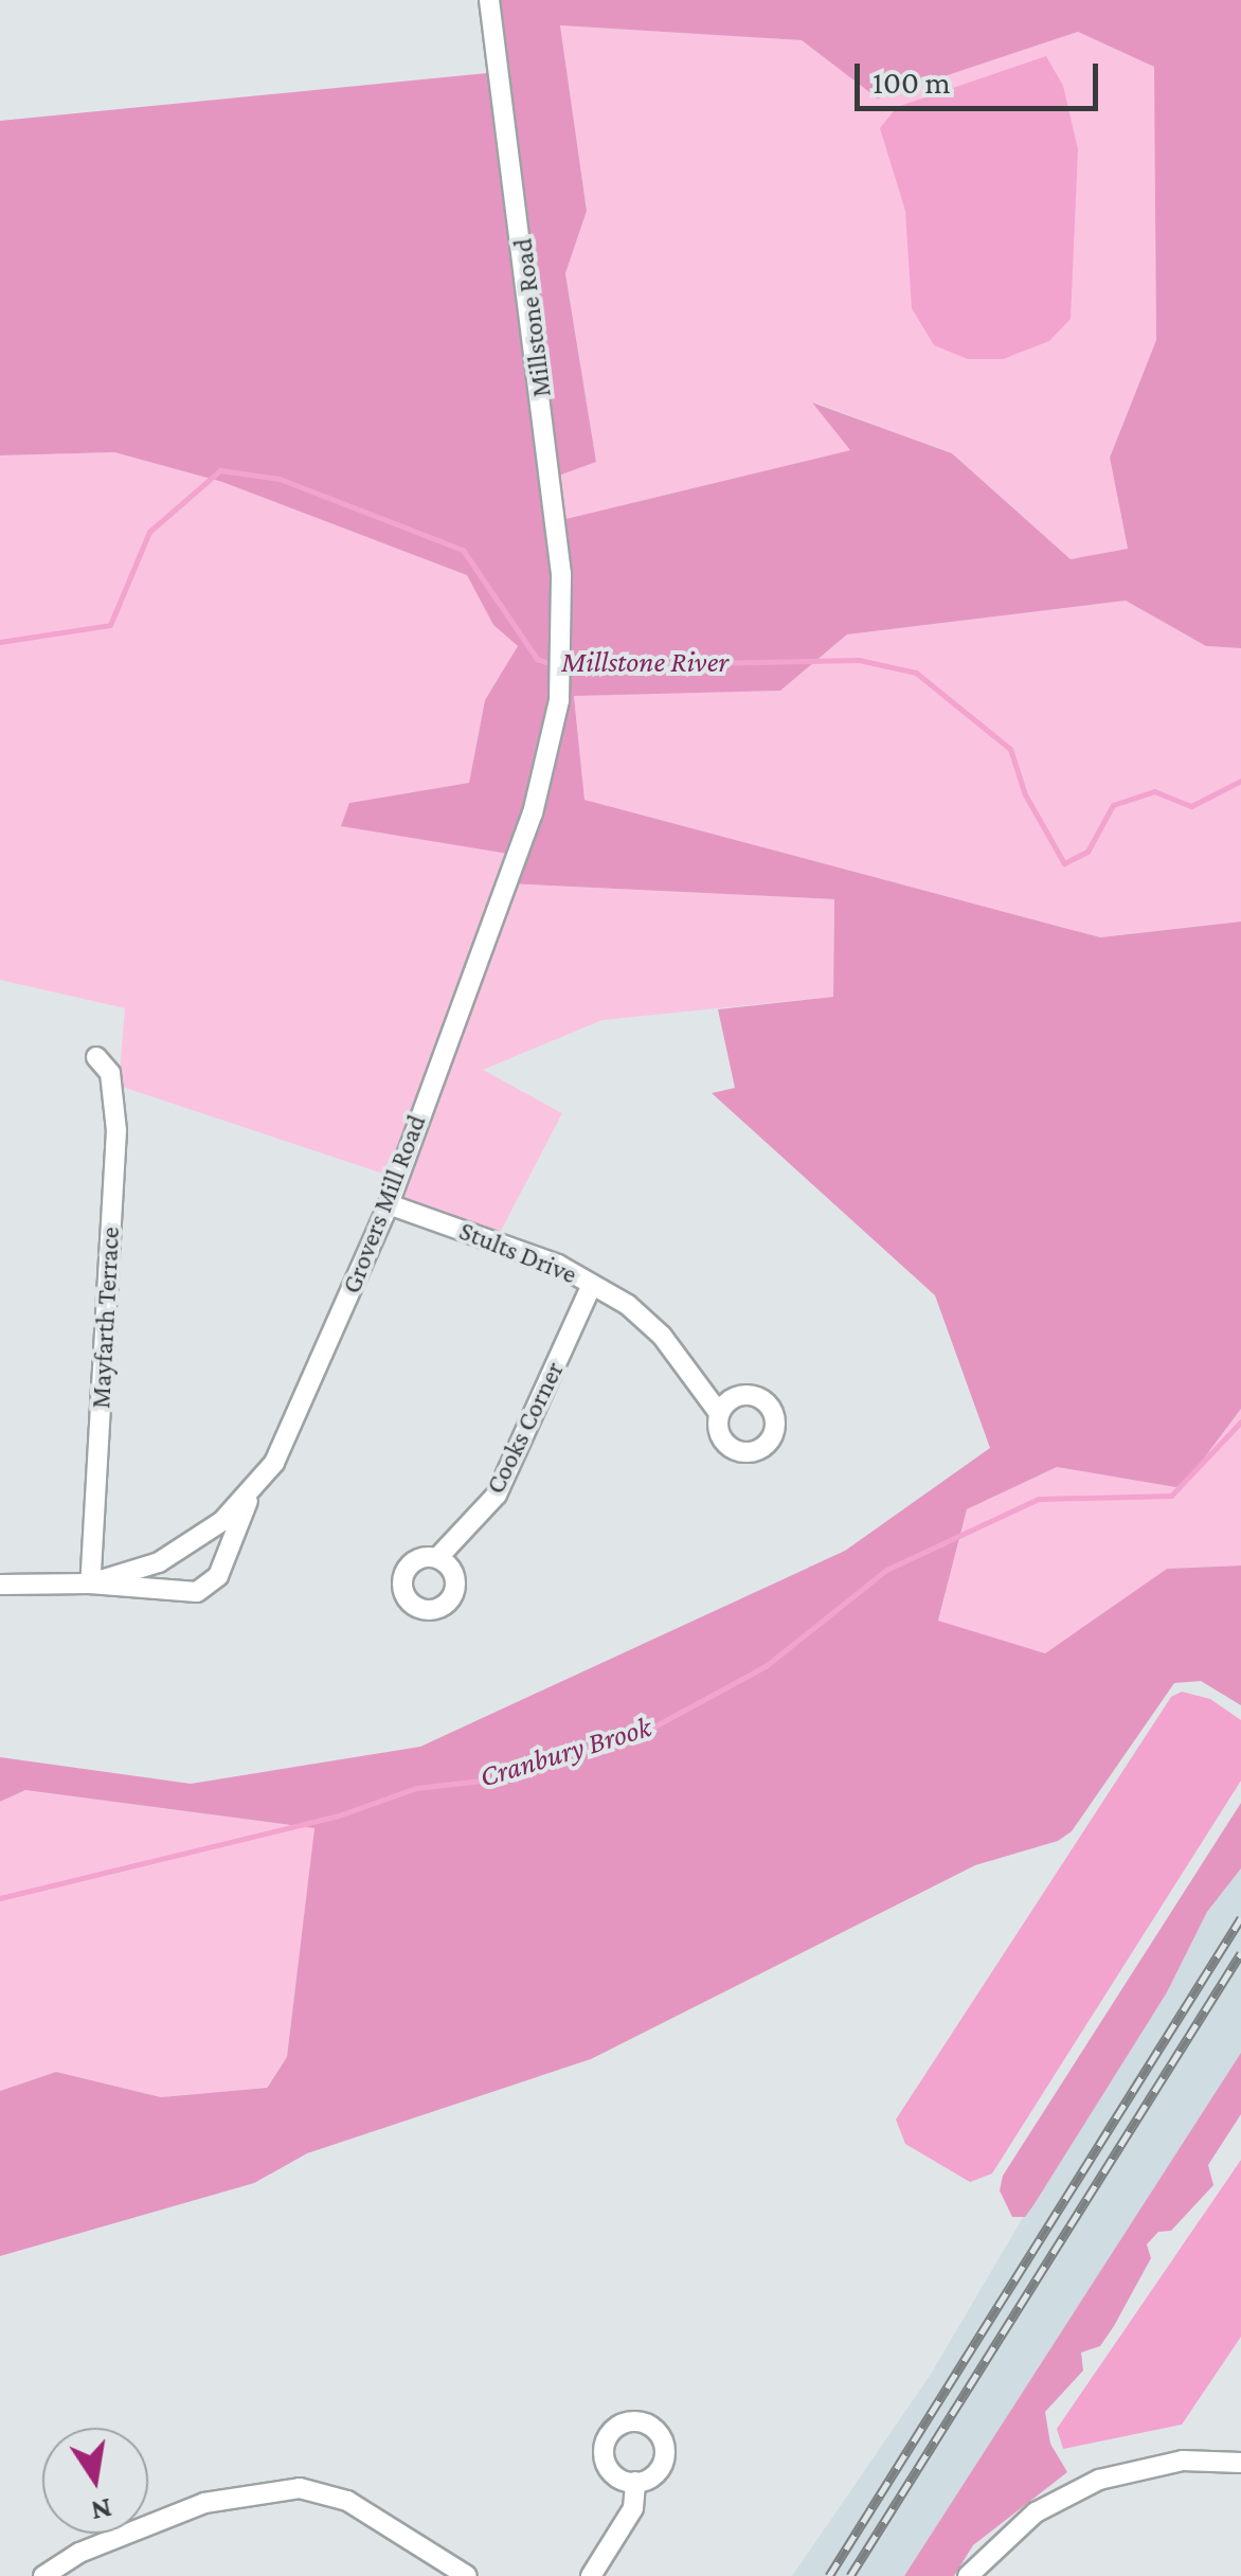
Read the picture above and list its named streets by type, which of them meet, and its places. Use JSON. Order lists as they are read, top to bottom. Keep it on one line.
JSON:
{"streets":{"street":["Millstone Road","Grovers Mill Road","Stults Drive","Mayfarth Terrace","Cooks Corner"]},"crossings":[["Millstone Road","Grovers Mill Road"],["Grovers Mill Road","Stults Drive"],["Grovers Mill Road","Mayfarth Terrace"],["Stults Drive","Cooks Corner"]],"water":["Millstone River","Cranbury Brook"],"scale_bar":"100 m","north":"bottom"}
